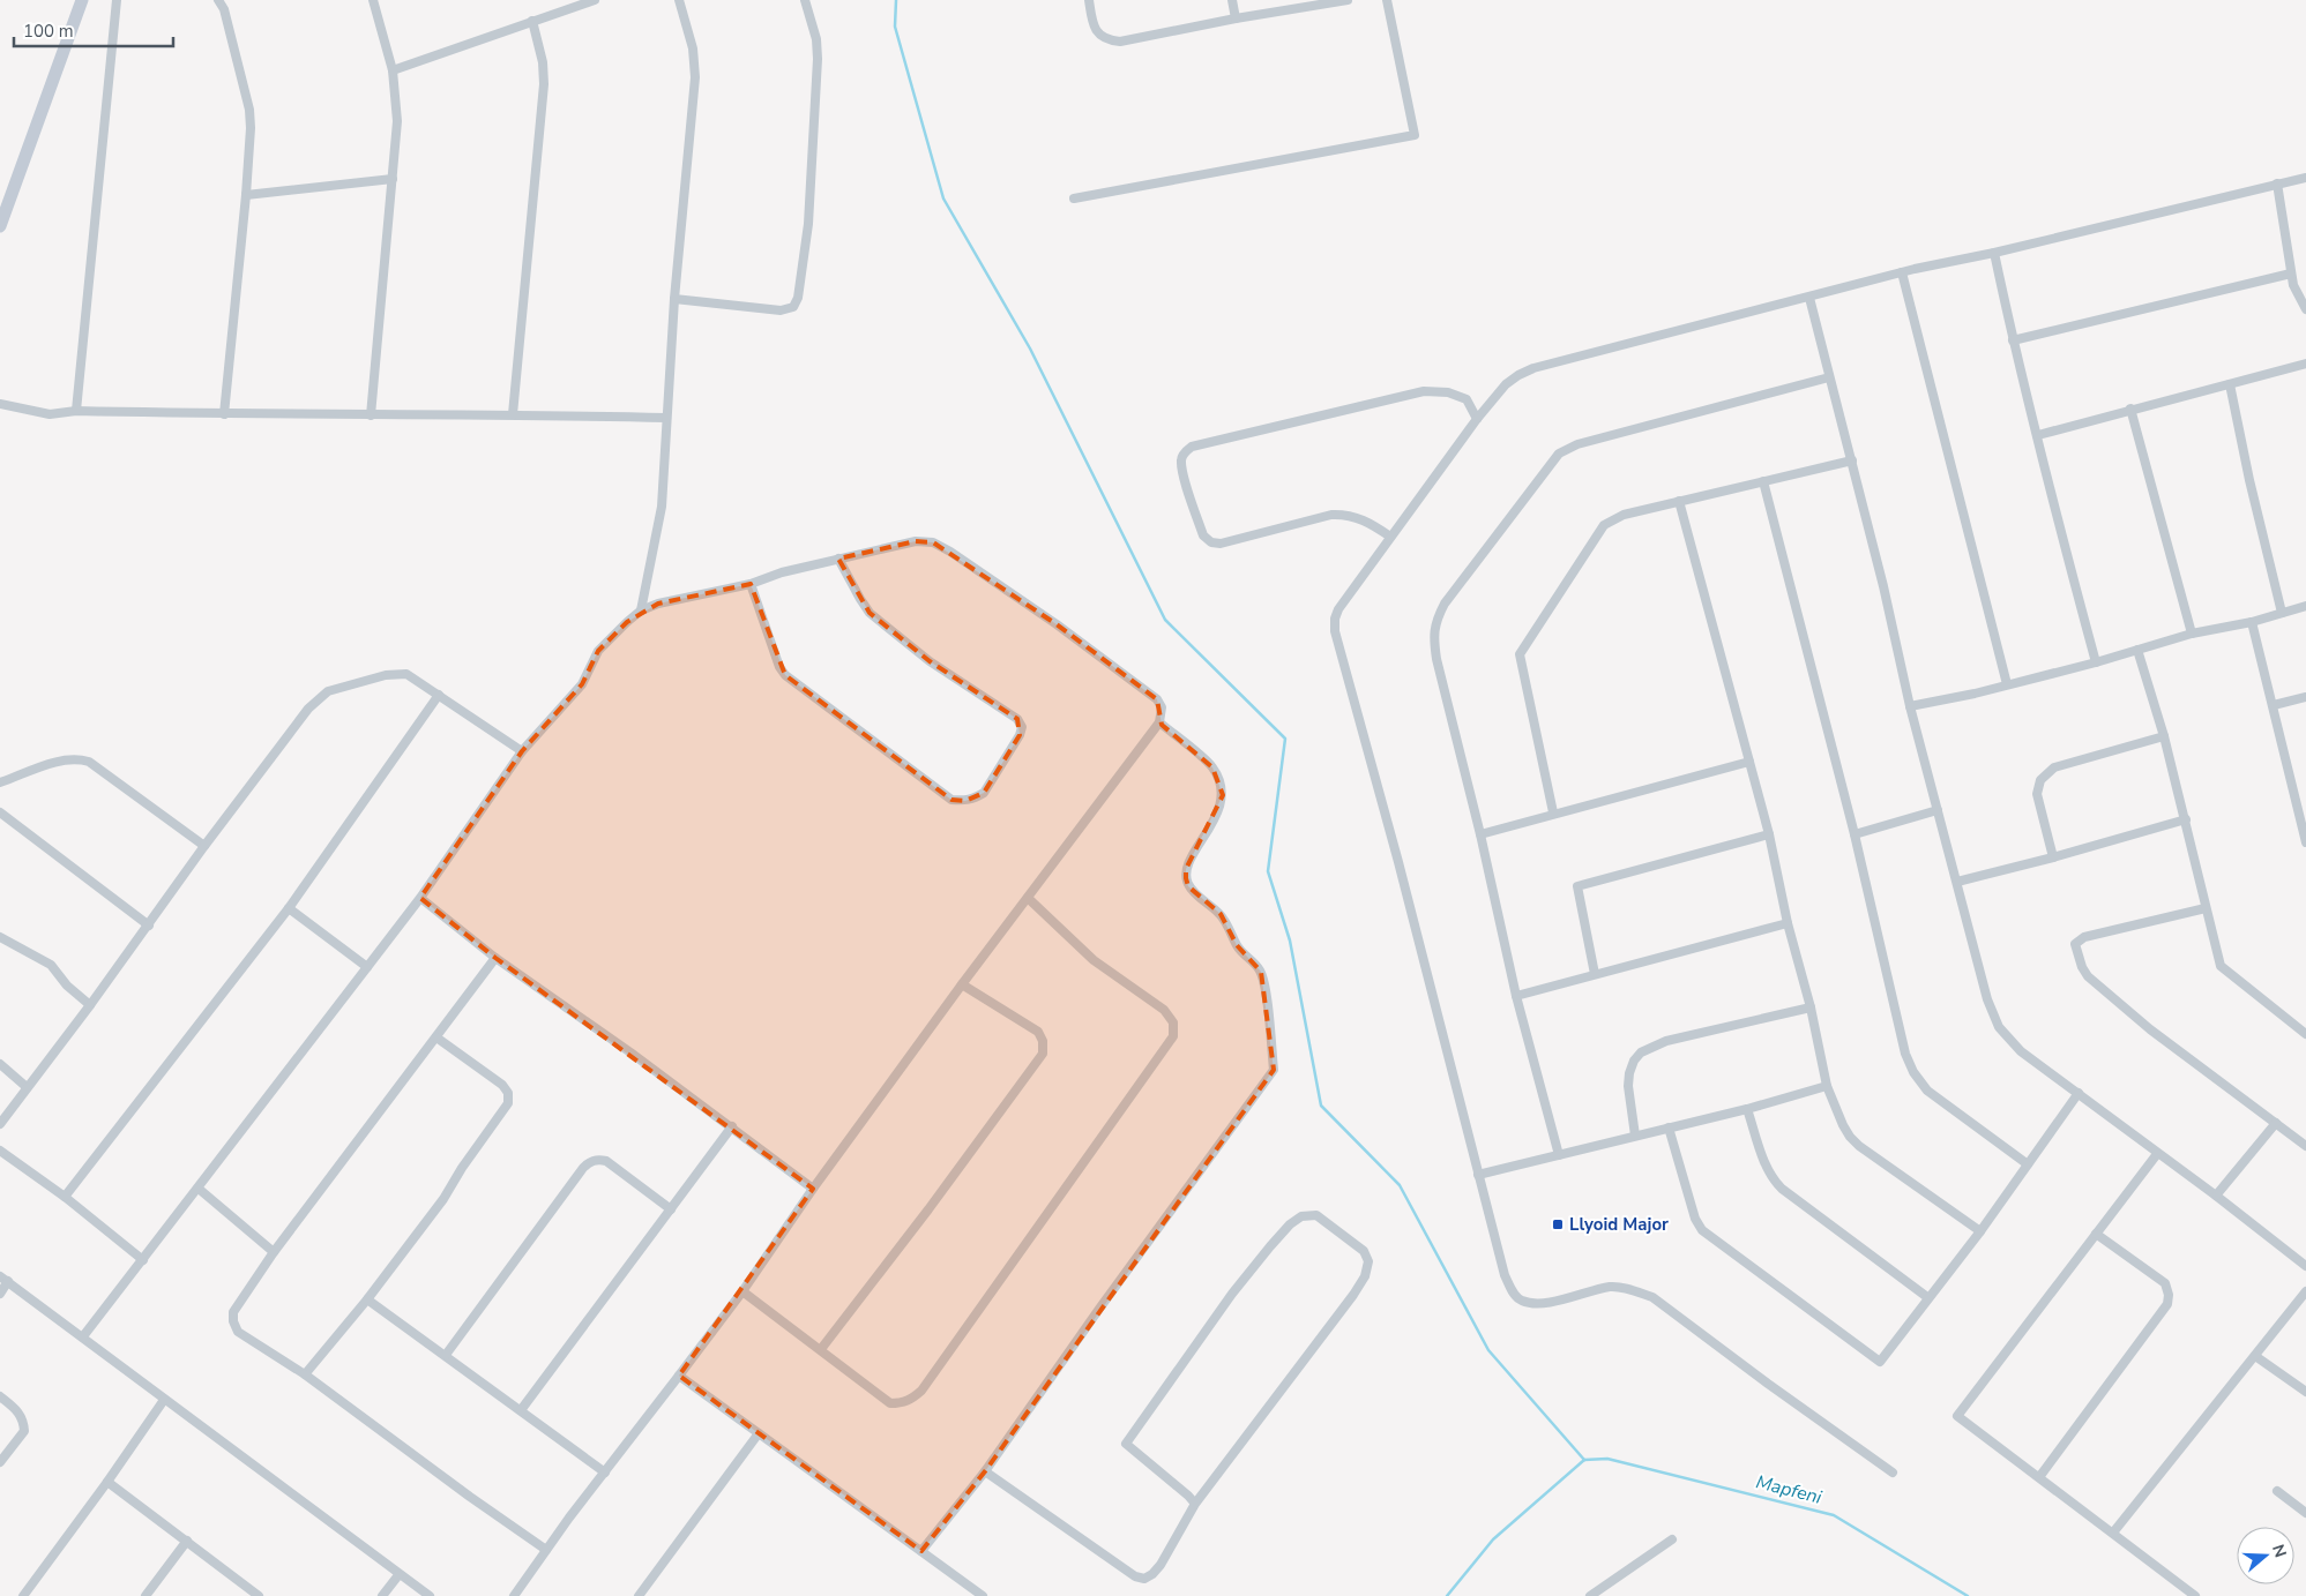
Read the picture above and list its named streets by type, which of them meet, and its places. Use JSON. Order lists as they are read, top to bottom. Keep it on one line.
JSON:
{"water":["Mapfeni"],"places":{"transit":["Llyoid Major"]},"scale_bar":"100 m","north":"right"}
